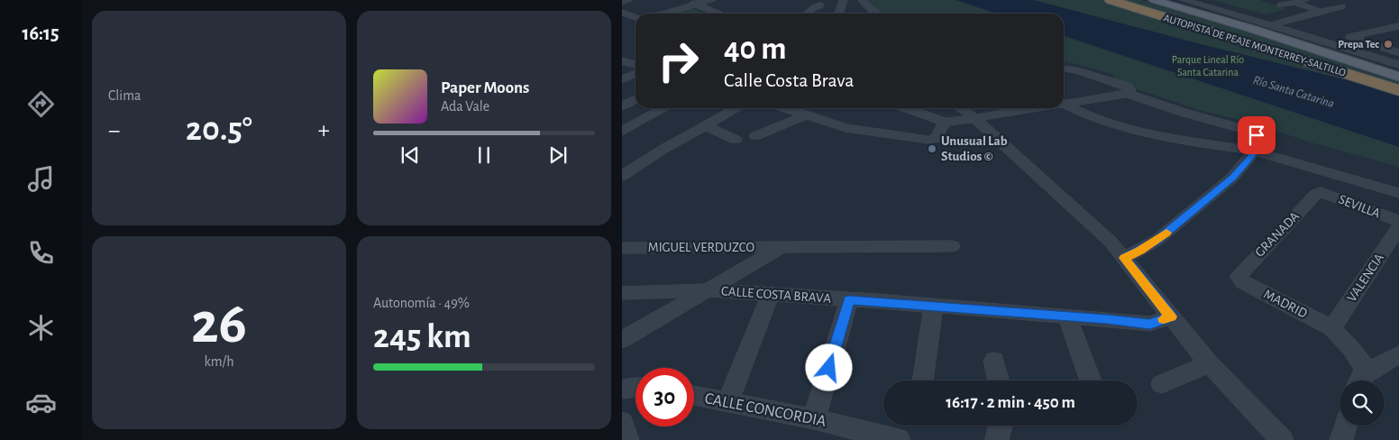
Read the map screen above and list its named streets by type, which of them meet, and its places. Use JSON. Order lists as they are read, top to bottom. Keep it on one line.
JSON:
{"streets":{"highway":["AUTOPISTA DE PEAJE MONTERREY-SALTILLO"],"street":["SEVILLA","GRANADA","MIGUEL VERDUZCO","VALENCIA","CALLE COSTA BRAVA","MADRID","CALLE CONCORDIA"]},"crossings":[["SEVILLA","GRANADA"],["GRANADA","MADRID"],["VALENCIA","MADRID"]],"water":["Río Santa Catarina"],"parks":["Parque Lineal Río Santa Catarina"],"places":["Prepa Tec","Unusual Lab Studios ©"],"page":{"tabs":"16:15","tile":["Clima",["26","km/h"],["Autonomía · 49%","245 km"]],"turn":["40 m","Calle Costa Brava"],"song":["Paper Moons","Ada Vale"],"heat":["−","20.5°","+"],"limit":"30","trip":"16:17 · 2 min · 450 m"}}
